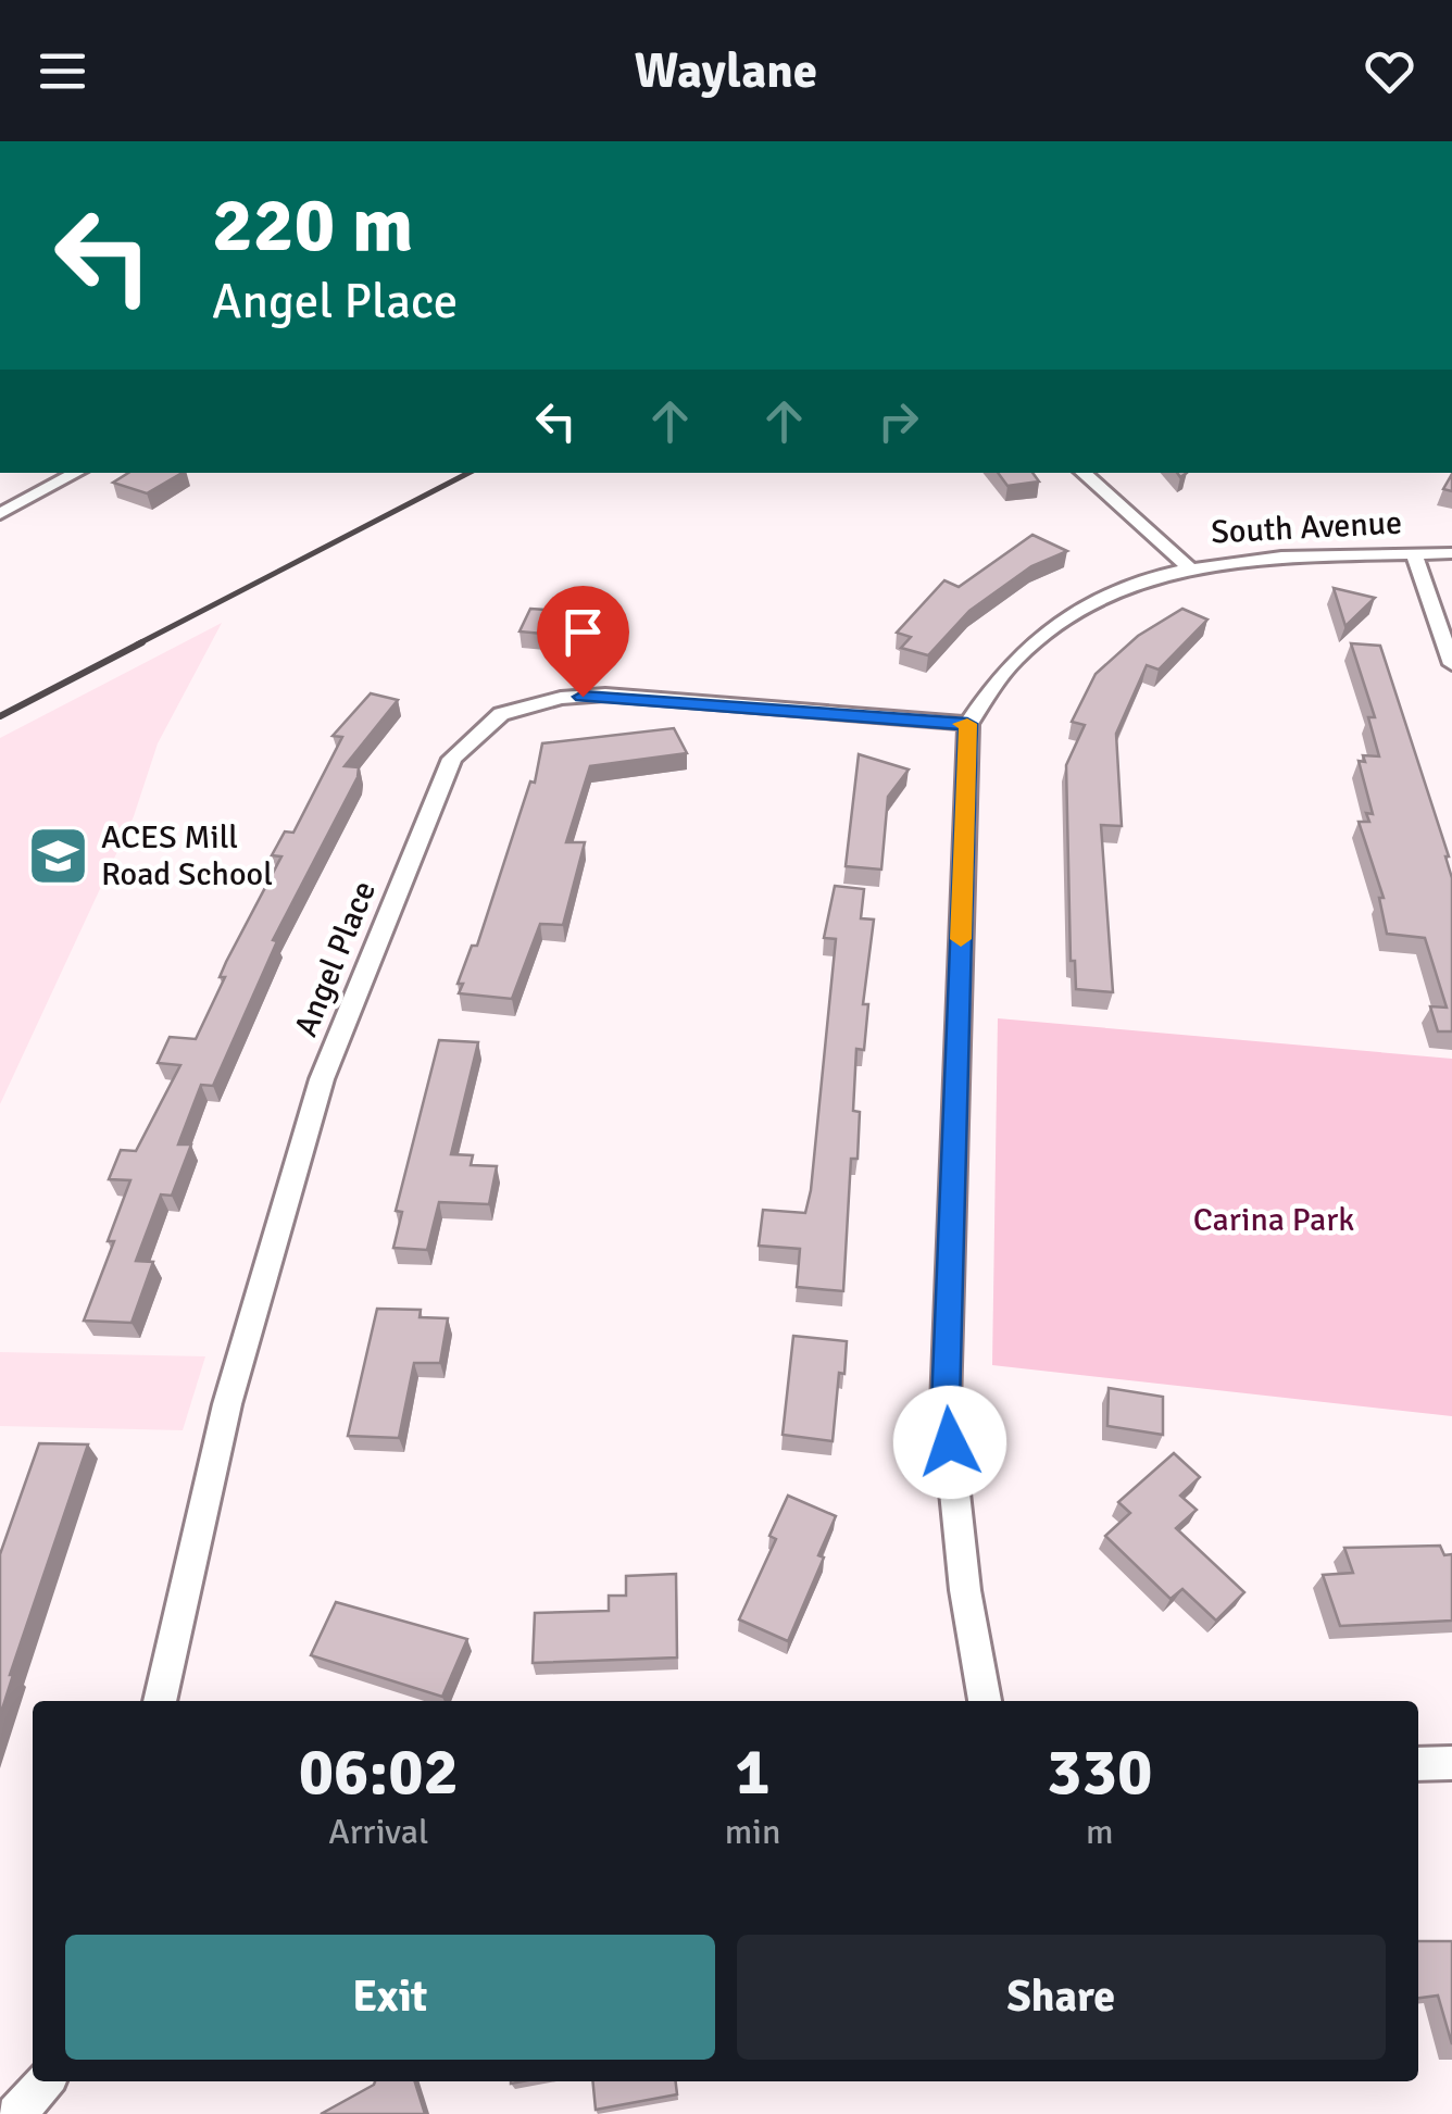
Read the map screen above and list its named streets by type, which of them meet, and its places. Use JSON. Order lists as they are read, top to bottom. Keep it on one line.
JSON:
{"streets":{"street":["South Avenue","Angel Place"]},"crossings":[["South Avenue","Angel Place"]],"parks":["Carina Park"],"places":{"school or university":["ACES Mill Road School"]},"page":{"header":"Waylane","turn":["220 m","Angel Place"],"eta":["06:02","Arrival","1","min","330","m"],"buttons":["Exit","Share"]}}
